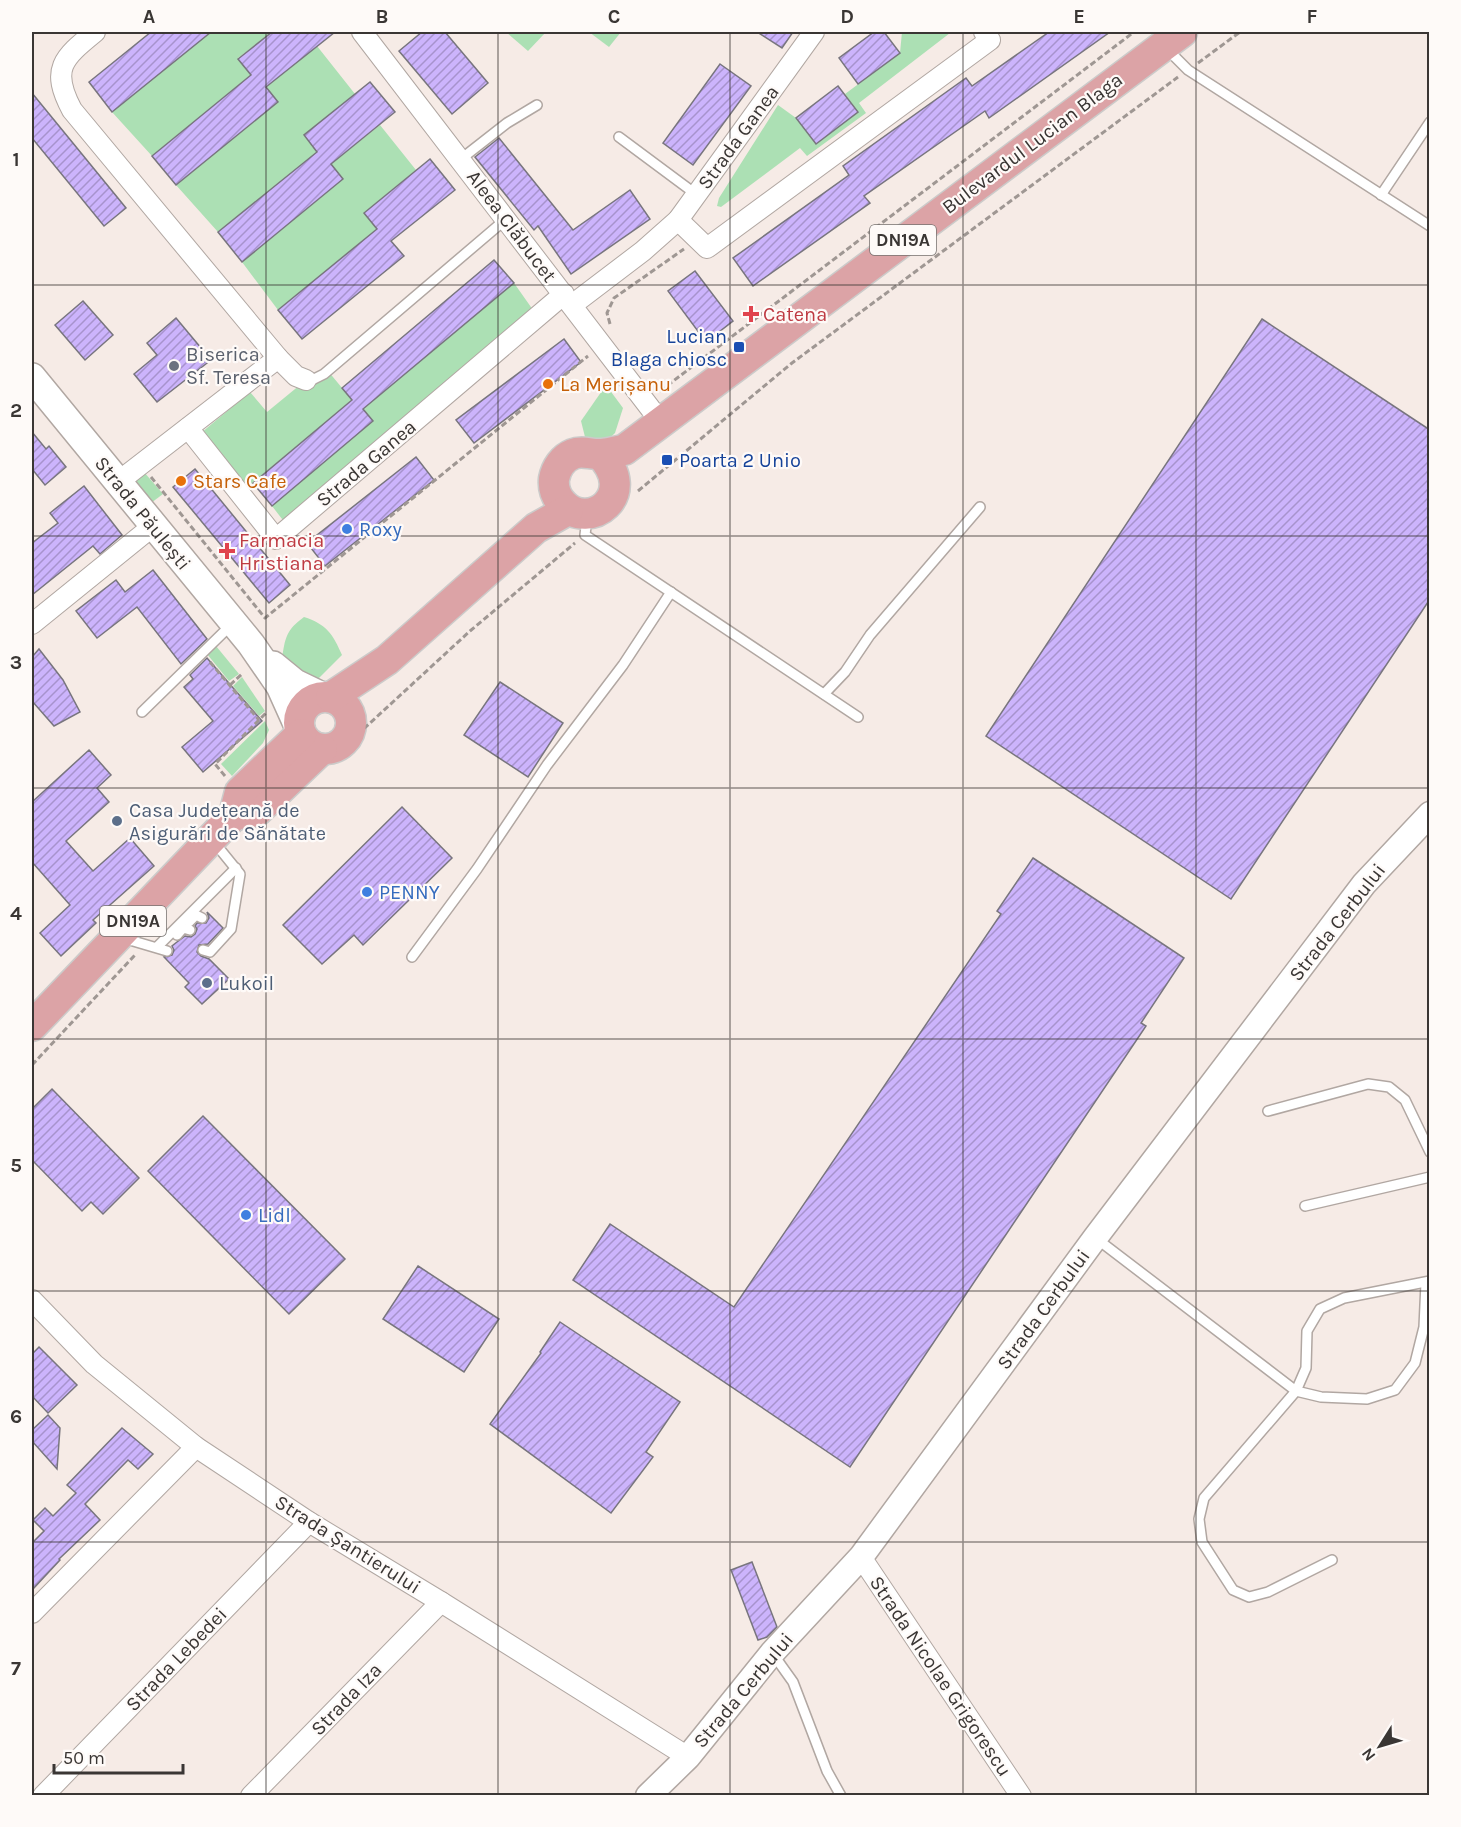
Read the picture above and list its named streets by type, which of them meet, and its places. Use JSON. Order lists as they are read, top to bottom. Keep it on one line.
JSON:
{"streets":{"main road":["Bulevardul Lucian Blaga","DN19A","Strada Păulești"],"street":["Strada Ganea","Aleea Clăbucet","Strada Cerbului","Strada Șantierului","Strada Lebedei","Strada Nicolae Grigorescu","Strada Iza"]},"crossings":[["Strada Ganea","Aleea Clăbucet"],["Bulevardul Lucian Blaga","Aleea Clăbucet"],["DN19A","Strada Păulești"],["Strada Cerbului","Strada Șantierului"],["Strada Cerbului","Strada Nicolae Grigorescu"],["Strada Șantierului","Strada Lebedei"],["Strada Șantierului","Strada Iza"]],"places":{"health":["Catena","Farmacia Hristiana"],"transit":["Lucian Blaga chiosc","Poarta 2 Unio"],"other":["Biserica Sf. Teresa","La Merișanu","Stars Cafe","Roxy","Casa Județeană de Asigurări de Sănătate","PENNY","Lukoil","Lidl"]},"scale_bar":"50 m","north":"bottom left","grid":{"columns":["A","B","C","D","E","F"],"rows":["1","2","3","4","5","6","7"]}}
